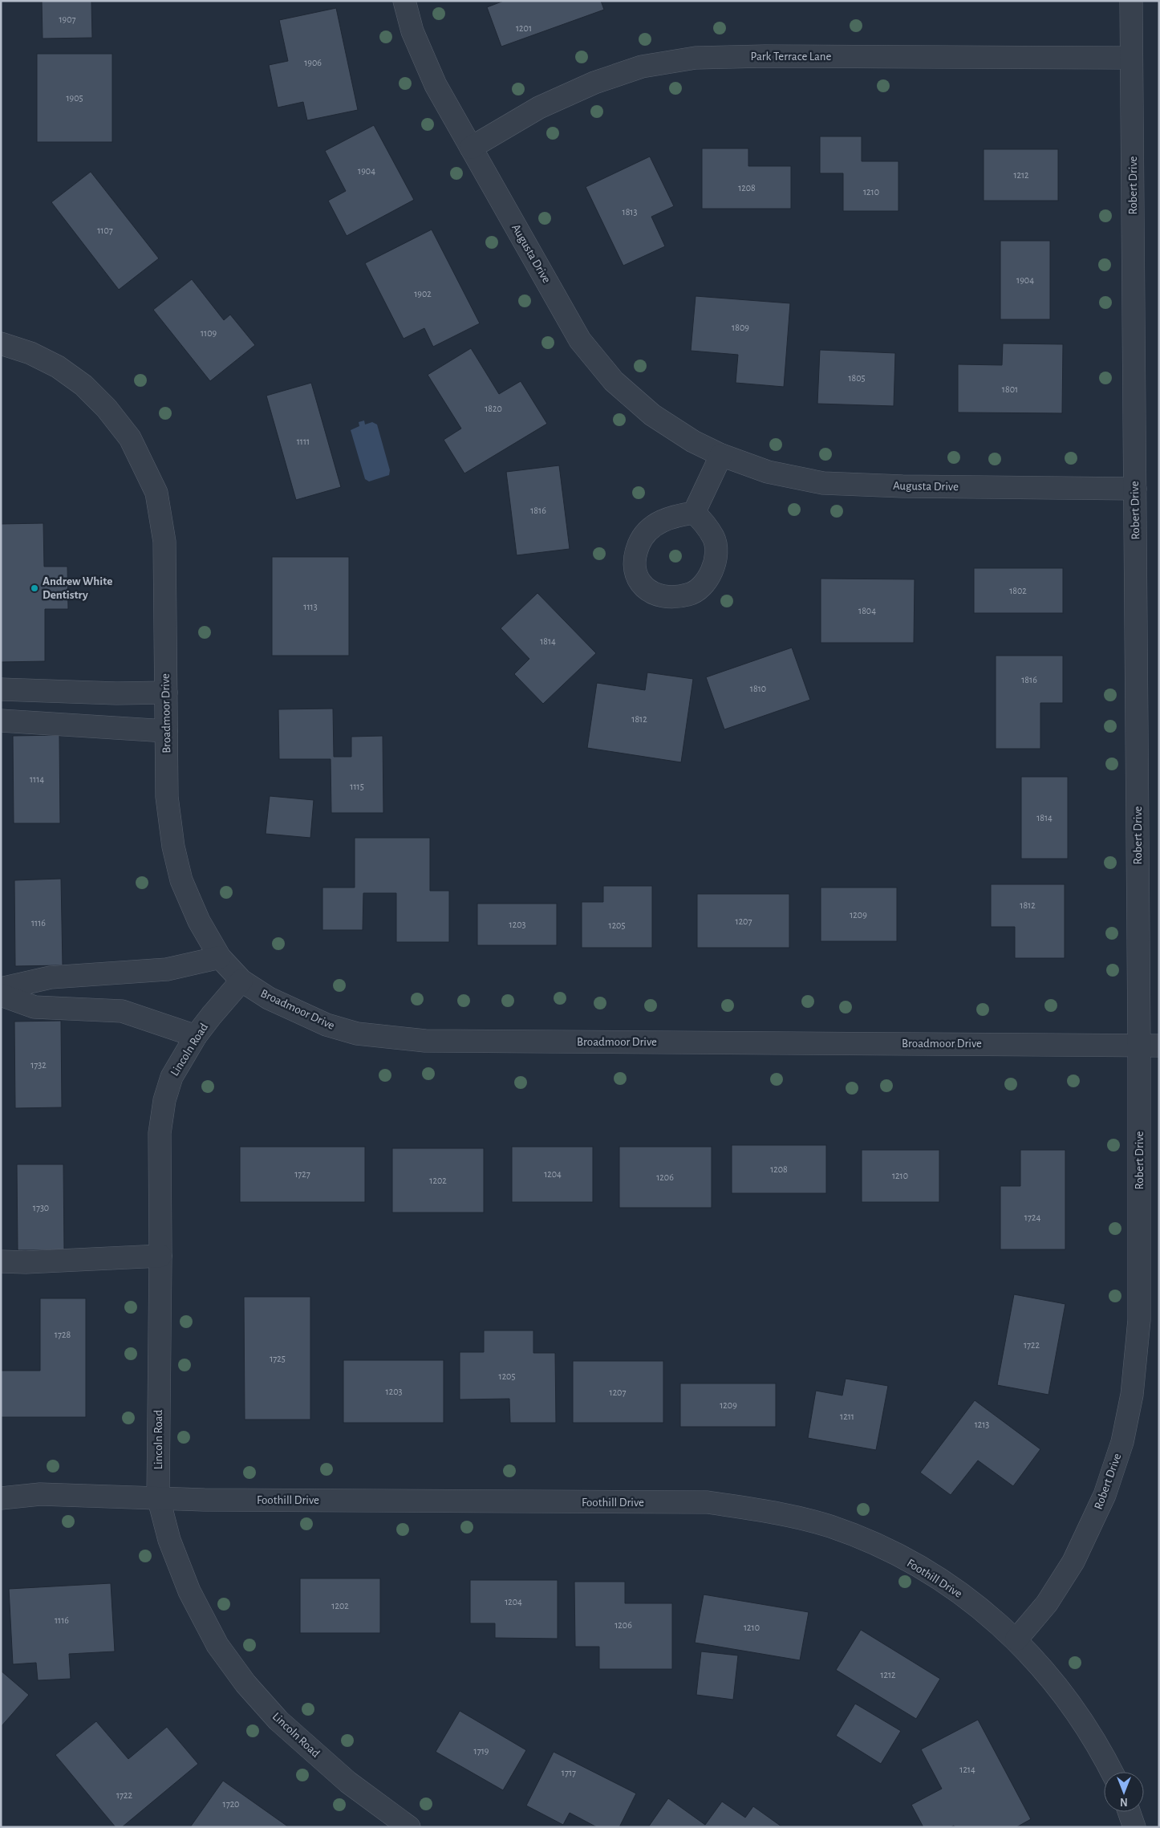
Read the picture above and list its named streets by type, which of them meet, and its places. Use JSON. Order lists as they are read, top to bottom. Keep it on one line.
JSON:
{"streets":{"street":["Park Terrace Lane","Robert Drive","Augusta Drive","Broadmoor Drive","Lincoln Road","Foothill Drive"]},"crossings":[["Park Terrace Lane","Robert Drive"],["Park Terrace Lane","Augusta Drive"],["Robert Drive","Augusta Drive"],["Robert Drive","Broadmoor Drive"],["Robert Drive","Foothill Drive"],["Broadmoor Drive","Lincoln Road"],["Lincoln Road","Foothill Drive"]],"places":["Andrew White Dentistry"],"house_numbers":["1907","1201","1906","1905","1904","1212","1208","1210","1813","1107","1904","1902","1809","1109","1805","1801","1820","1111","1816","1802","1113","1804","1814","1816","1810","1812","1114","1115","1814","1812","1209","1207","1116","1203","1205","1732","1208","1727","1204","1210","1206","1202","1730","1724","1728","1722","1725","1205","1203","1207","1209","1211","1213","1204","1202","1116","1206","1210","1212","1719","1214","1717","1722","1720"],"north":"bottom"}
